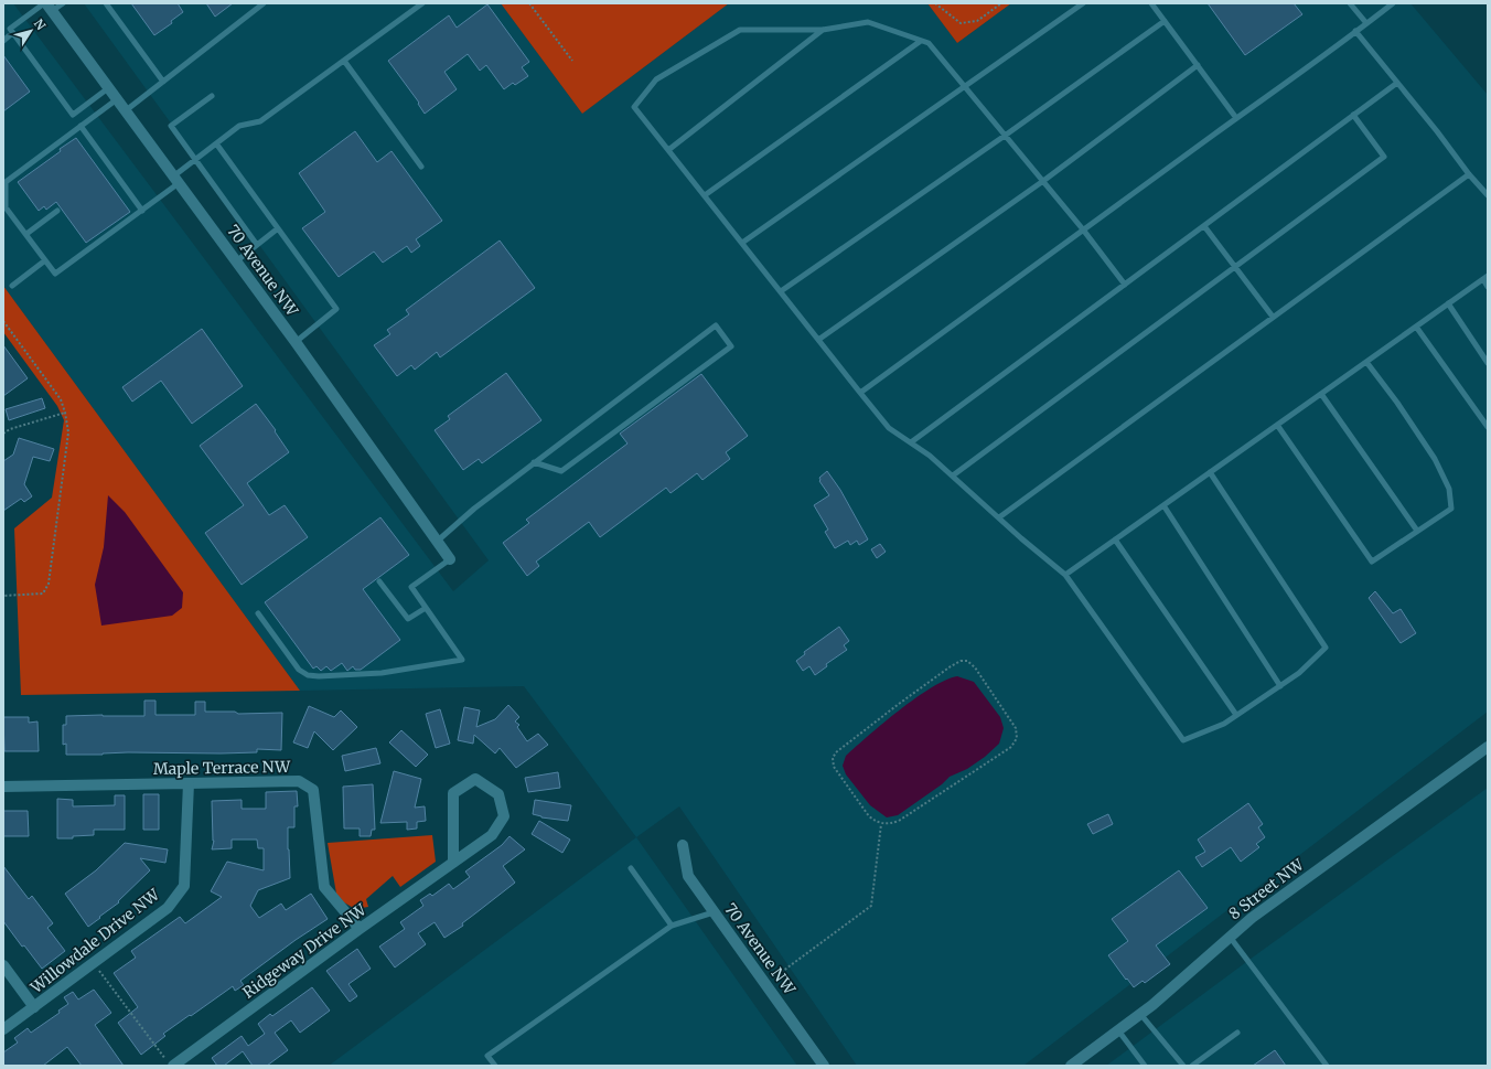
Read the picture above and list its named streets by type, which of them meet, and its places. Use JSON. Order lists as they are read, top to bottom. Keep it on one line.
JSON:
{"streets":{"street":["70 Avenue NW","Maple Terrace NW","8 Street NW","Willowdale Drive NW","Ridgeway Drive NW"]},"crossings":[["Maple Terrace NW","Willowdale Drive NW"],["Maple Terrace NW","Ridgeway Drive NW"]],"north":"top right"}
